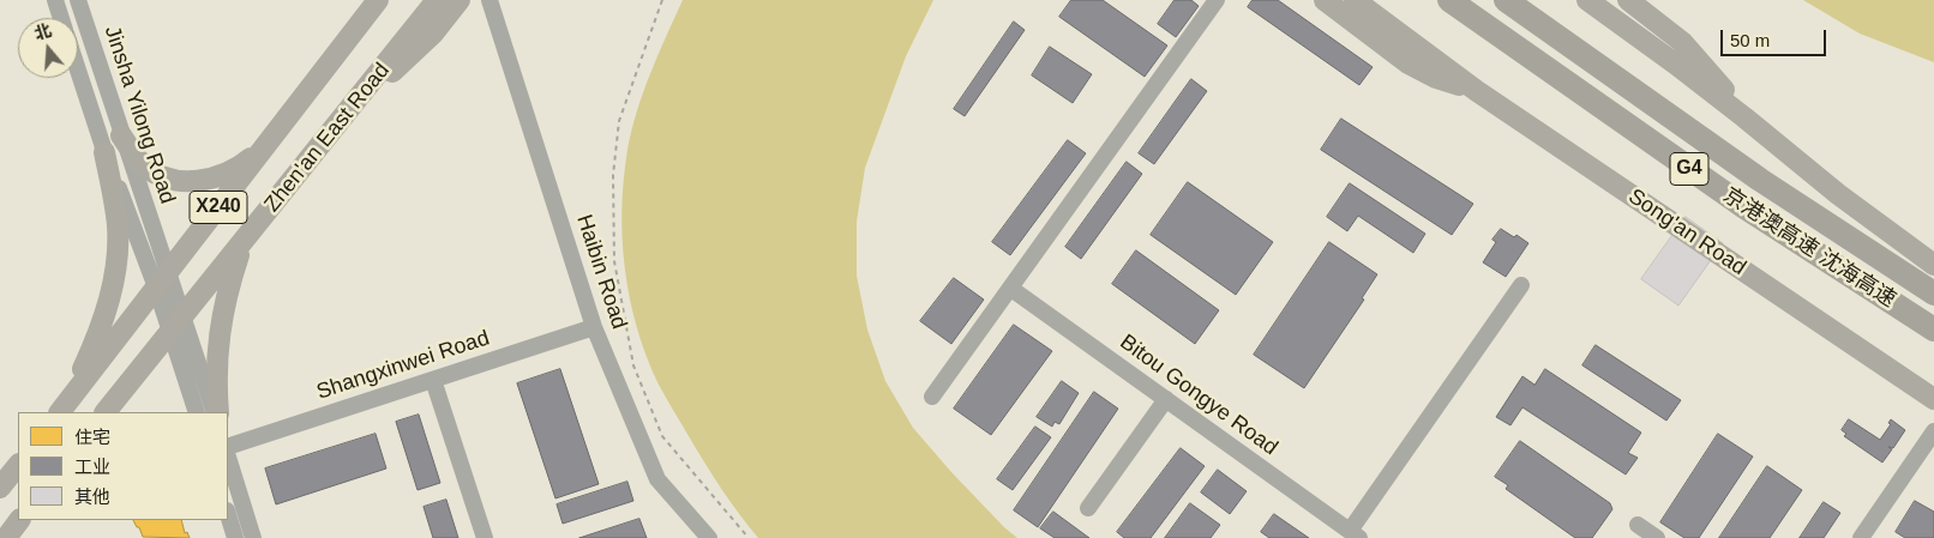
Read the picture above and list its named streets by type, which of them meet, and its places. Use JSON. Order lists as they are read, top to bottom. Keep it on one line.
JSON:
{"streets":{"highway":["G4","京港澳高速 沈海高速"],"main road":["Zhen'an East Road","X240","Song'an Road"],"street":["Jinsha Yilong Road","Haibin Road","Shangxinwei Road","Bitou Gongye Road"]},"crossings":[["Jinsha Yilong Road","Zhen'an East Road"],["Haibin Road","Shangxinwei Road"]],"legend":["住宅","工业","其他"],"scale_bar":"50 m","north":"top"}
